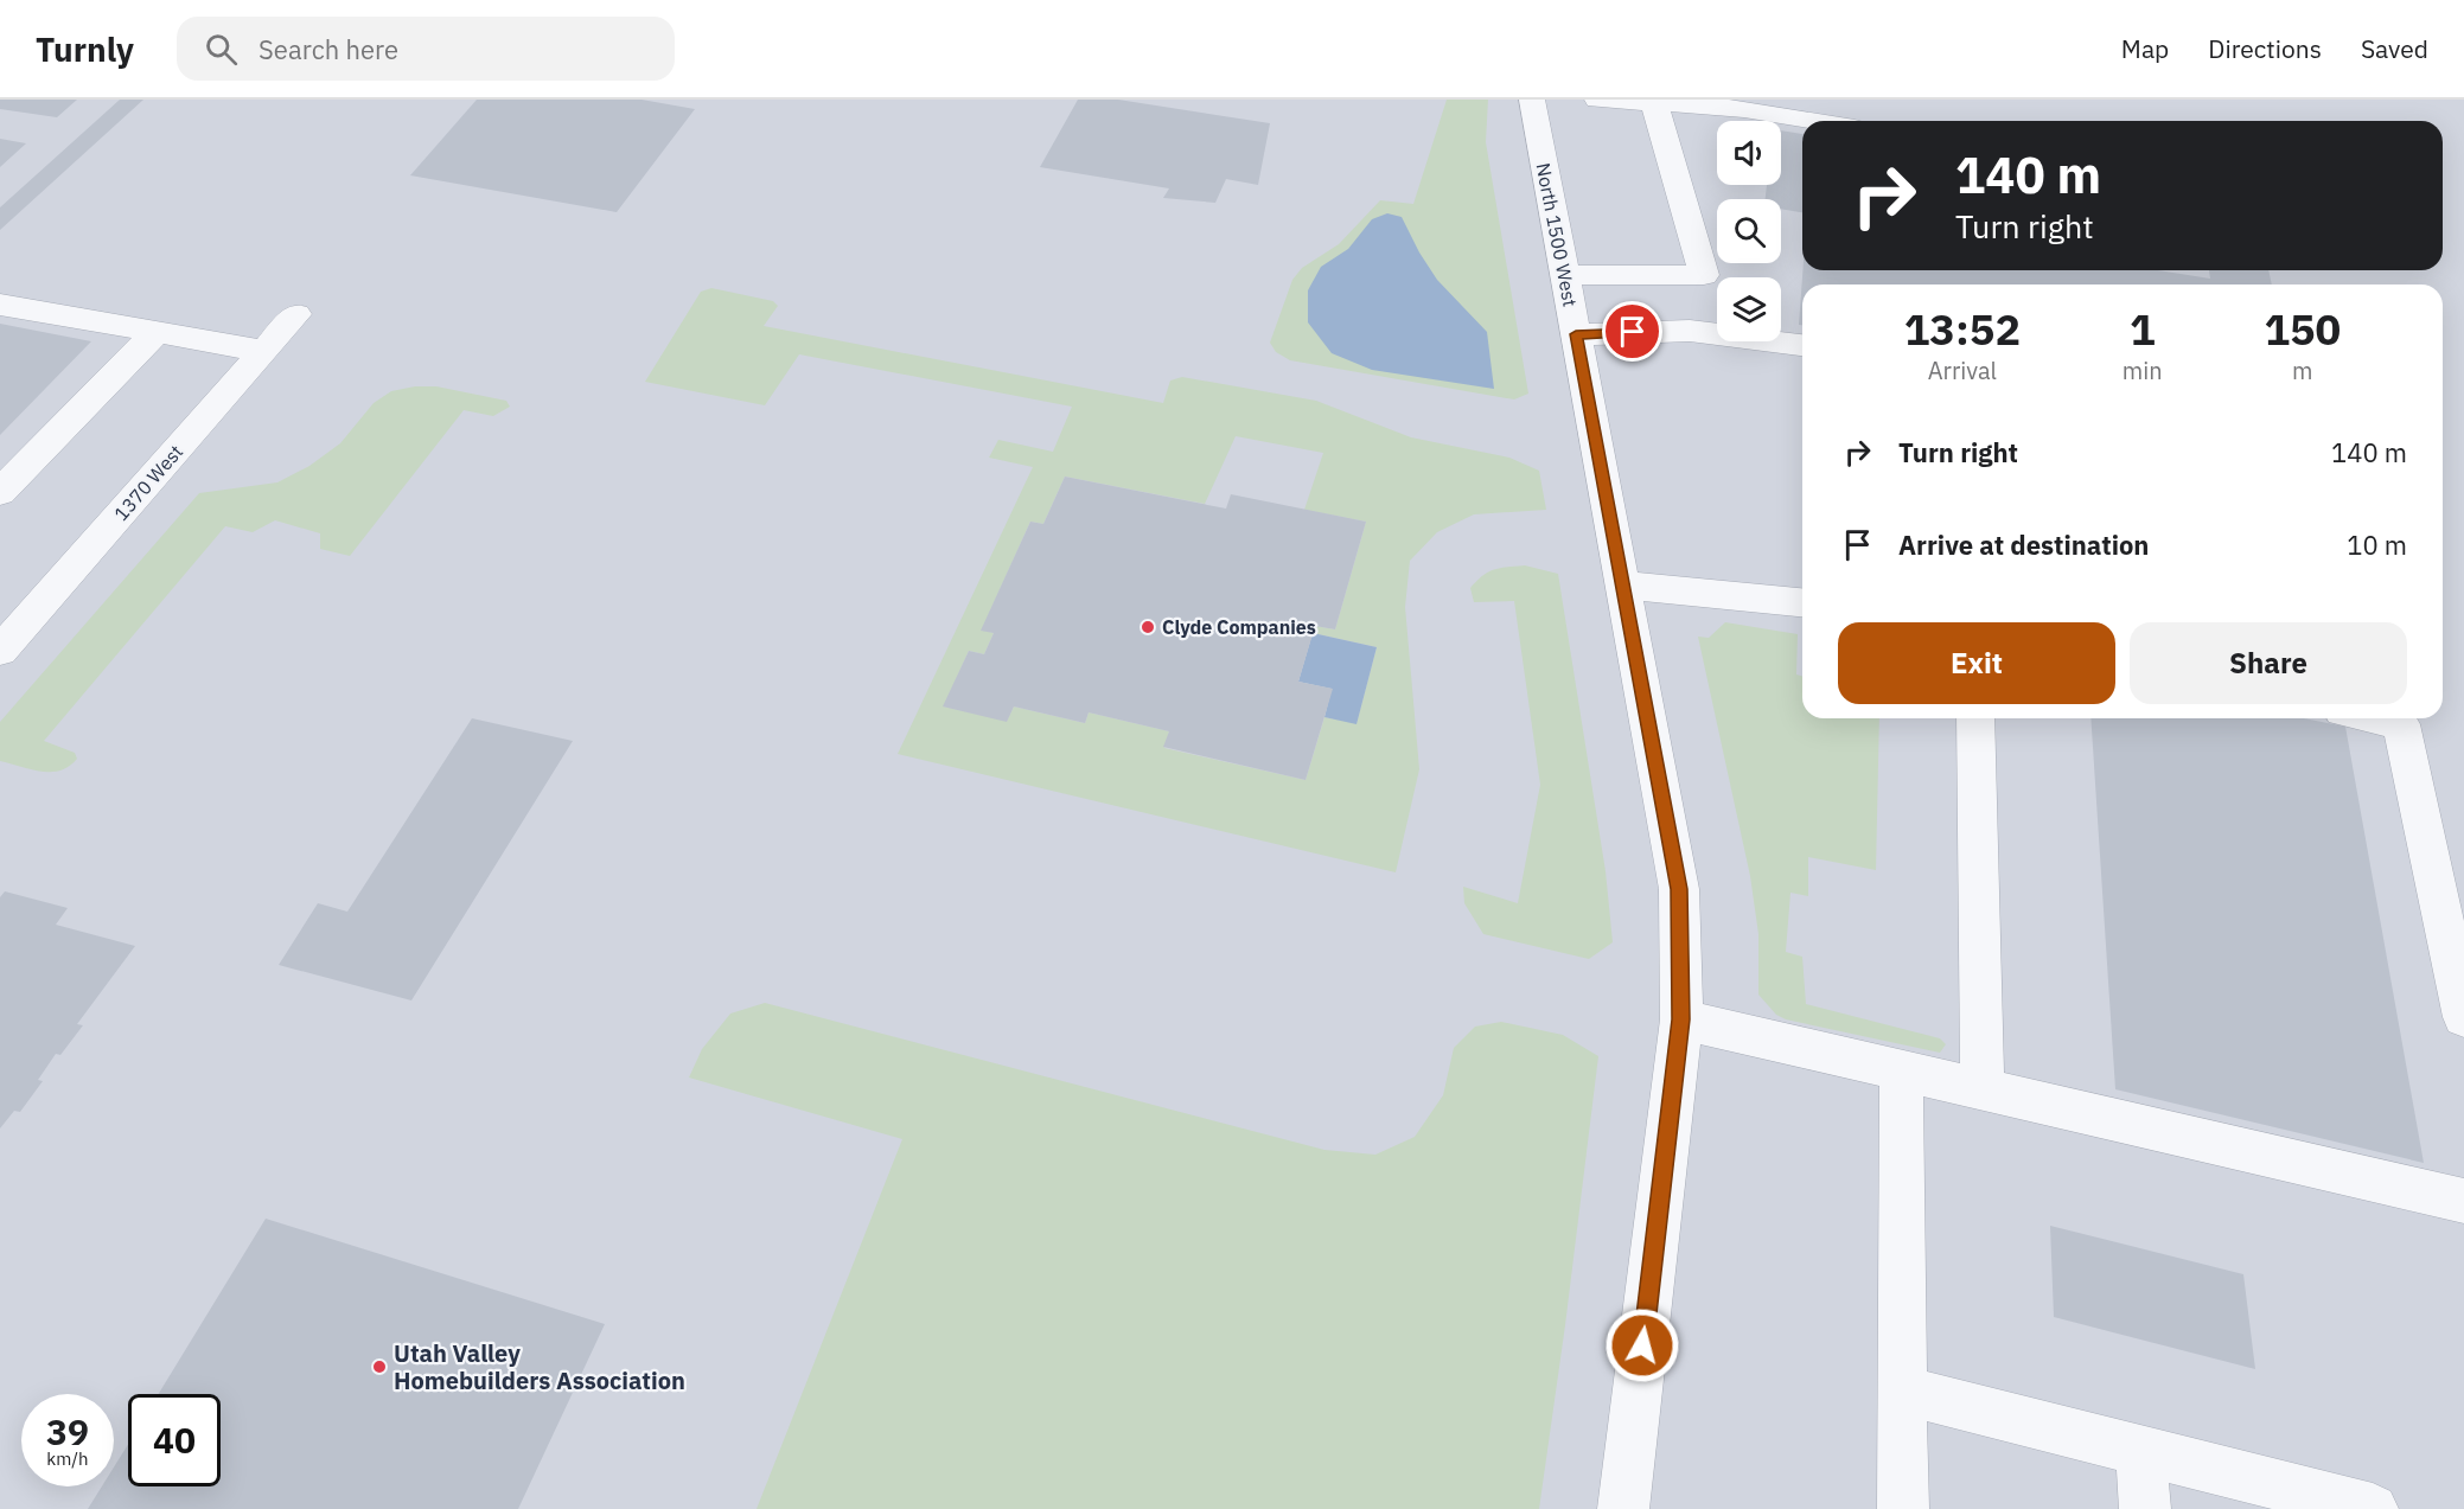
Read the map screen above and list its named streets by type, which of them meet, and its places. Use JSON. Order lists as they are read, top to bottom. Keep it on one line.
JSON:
{"streets":{"street":["North 1500 West","1370 West"]},"places":["Clyde Companies","Utah Valley Homebuilders Association"],"page":{"header":"Turnly","search":"Search here","nav":["Map","Directions","Saved"],"turn":["140 m","Turn right"],"eta":["13:52","Arrival","1","min","150","m"],"list":[{"name":"Turn right","value":"140 m"},{"name":"Arrive at destination","value":"10 m"}],"buttons":["Exit","Share"],"speed":"39 km/h","limit":"40"}}
